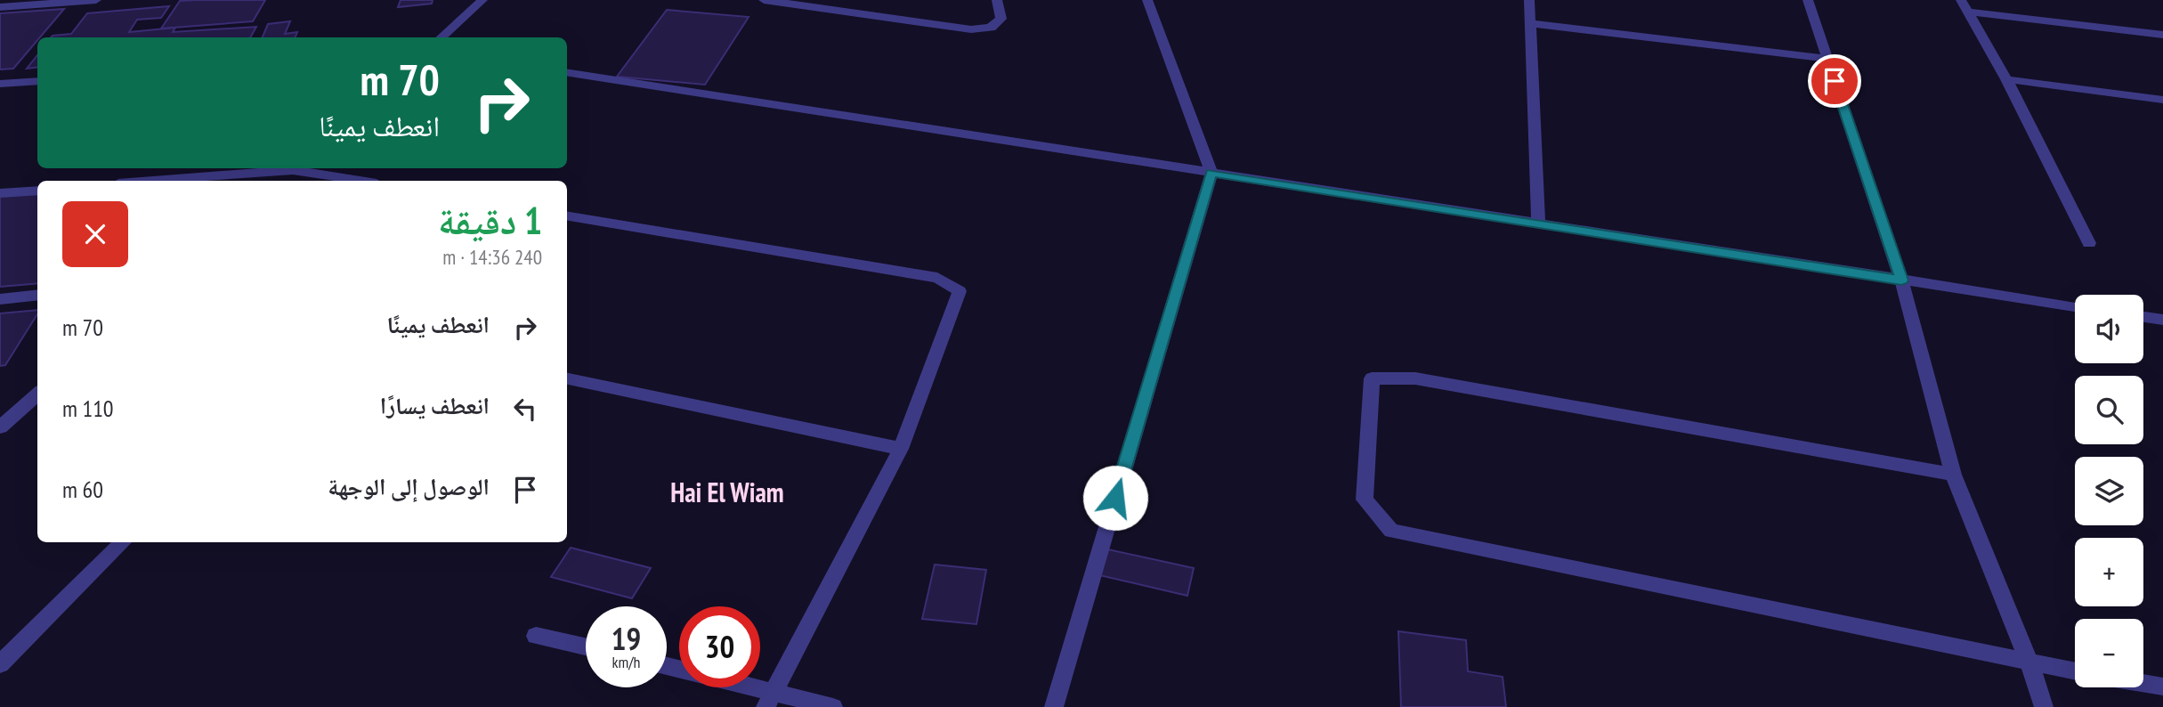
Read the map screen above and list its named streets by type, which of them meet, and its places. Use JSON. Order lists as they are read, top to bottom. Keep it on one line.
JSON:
{"districts":["Hai El Wiam"],"page":{"turn":["70 m","انعطف يمينًا"],"heading":["1 دقيقة","240 m · 14:36"],"list":[{"name":"انعطف يمينًا","value":"70 m"},{"name":"انعطف يسارًا","value":"110 m"},{"name":"الوصول إلى الوجهة","value":"60 m"}],"map_buttons":["+","−"],"speed":"19 km/h","limit":"30"}}
